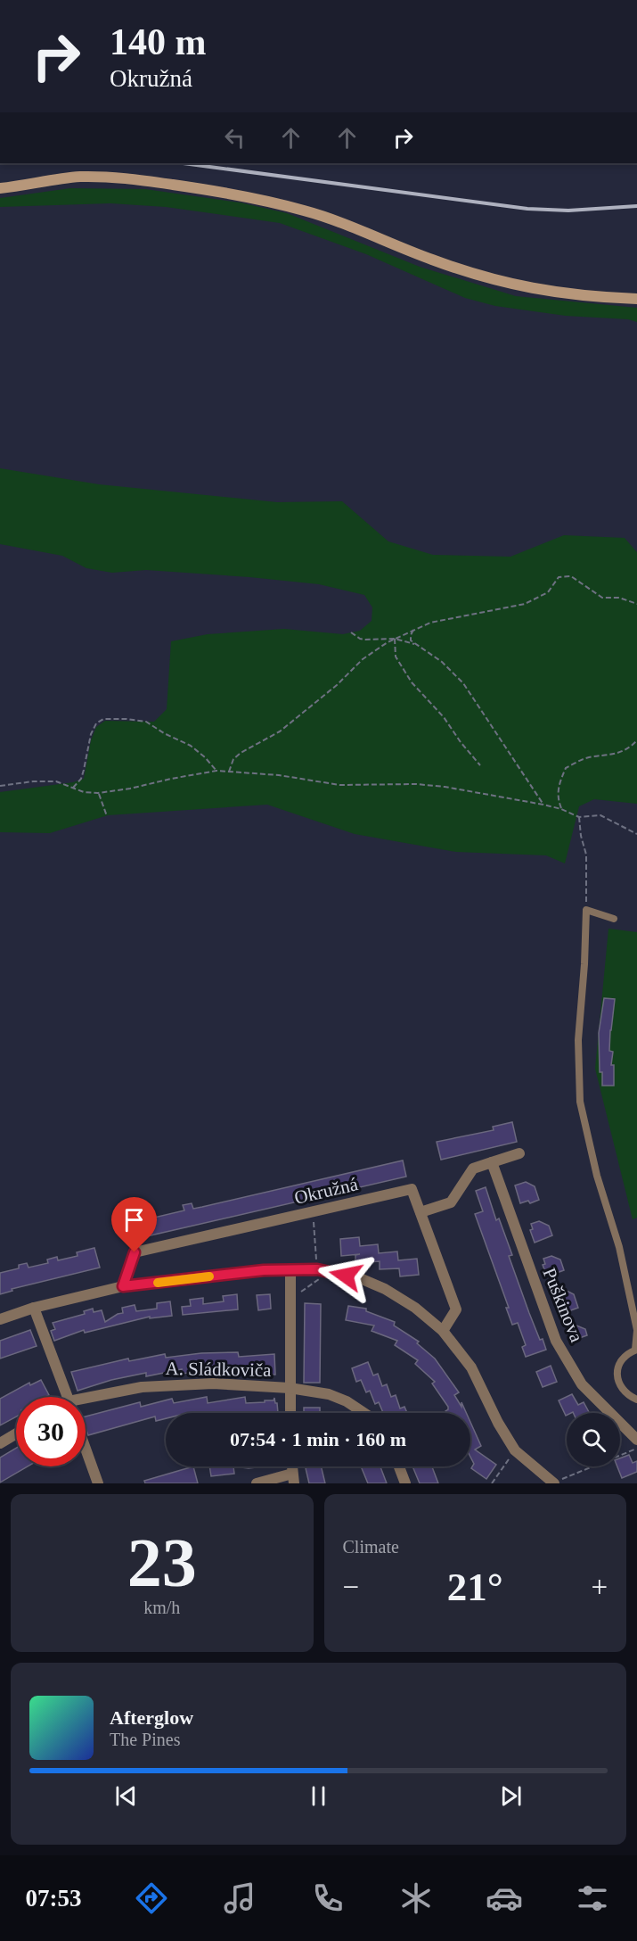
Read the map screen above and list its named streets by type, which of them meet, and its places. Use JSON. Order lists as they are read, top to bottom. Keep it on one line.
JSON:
{"streets":{"street":["Okružná","Puškinova","A. Sládkoviča"]},"page":{"turn":["140 m","Okružná"],"limit":"30","trip":"07:54 · 1 min · 160 m","tile":[["23","km/h"],"Climate"],"heat":["−","21°","+"],"song":["Afterglow","The Pines"],"tabs":"07:53"}}
